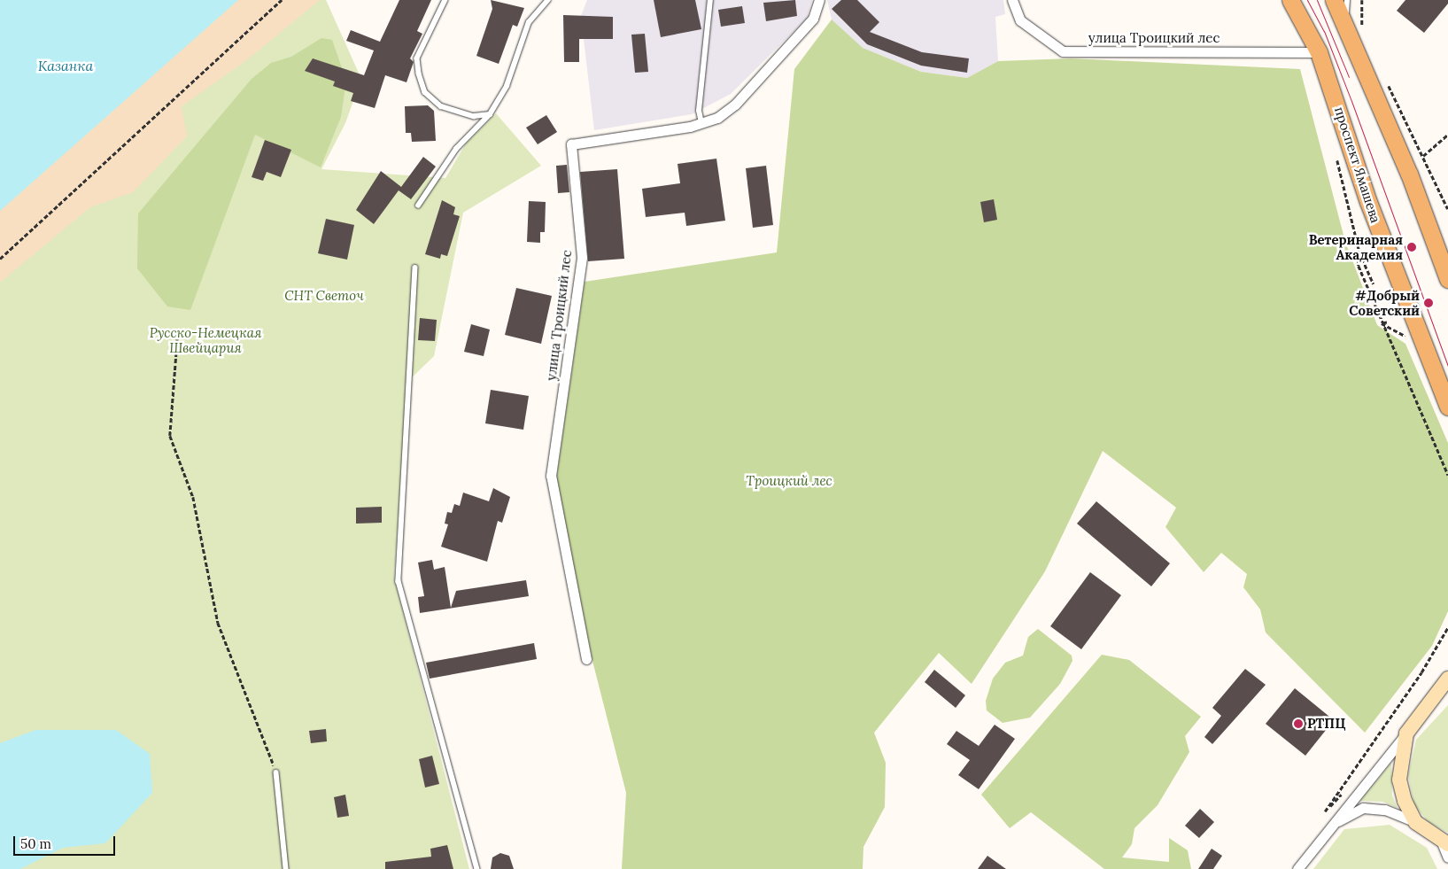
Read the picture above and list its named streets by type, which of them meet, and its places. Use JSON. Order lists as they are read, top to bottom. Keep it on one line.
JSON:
{"streets":{"main road":["проспект Ямашева"],"street":["улица Троицкий лес"]},"crossings":[["улица Троицкий лес","проспект Ямашева"]],"water":["Казанка"],"parks":["СНТ Светоч","Русско-Немецкая Швейцария","Троицкий лес"],"places":["Ветеринарная Академия","#Добрый Советский","РТПЦ"],"scale_bar":"50 m"}
